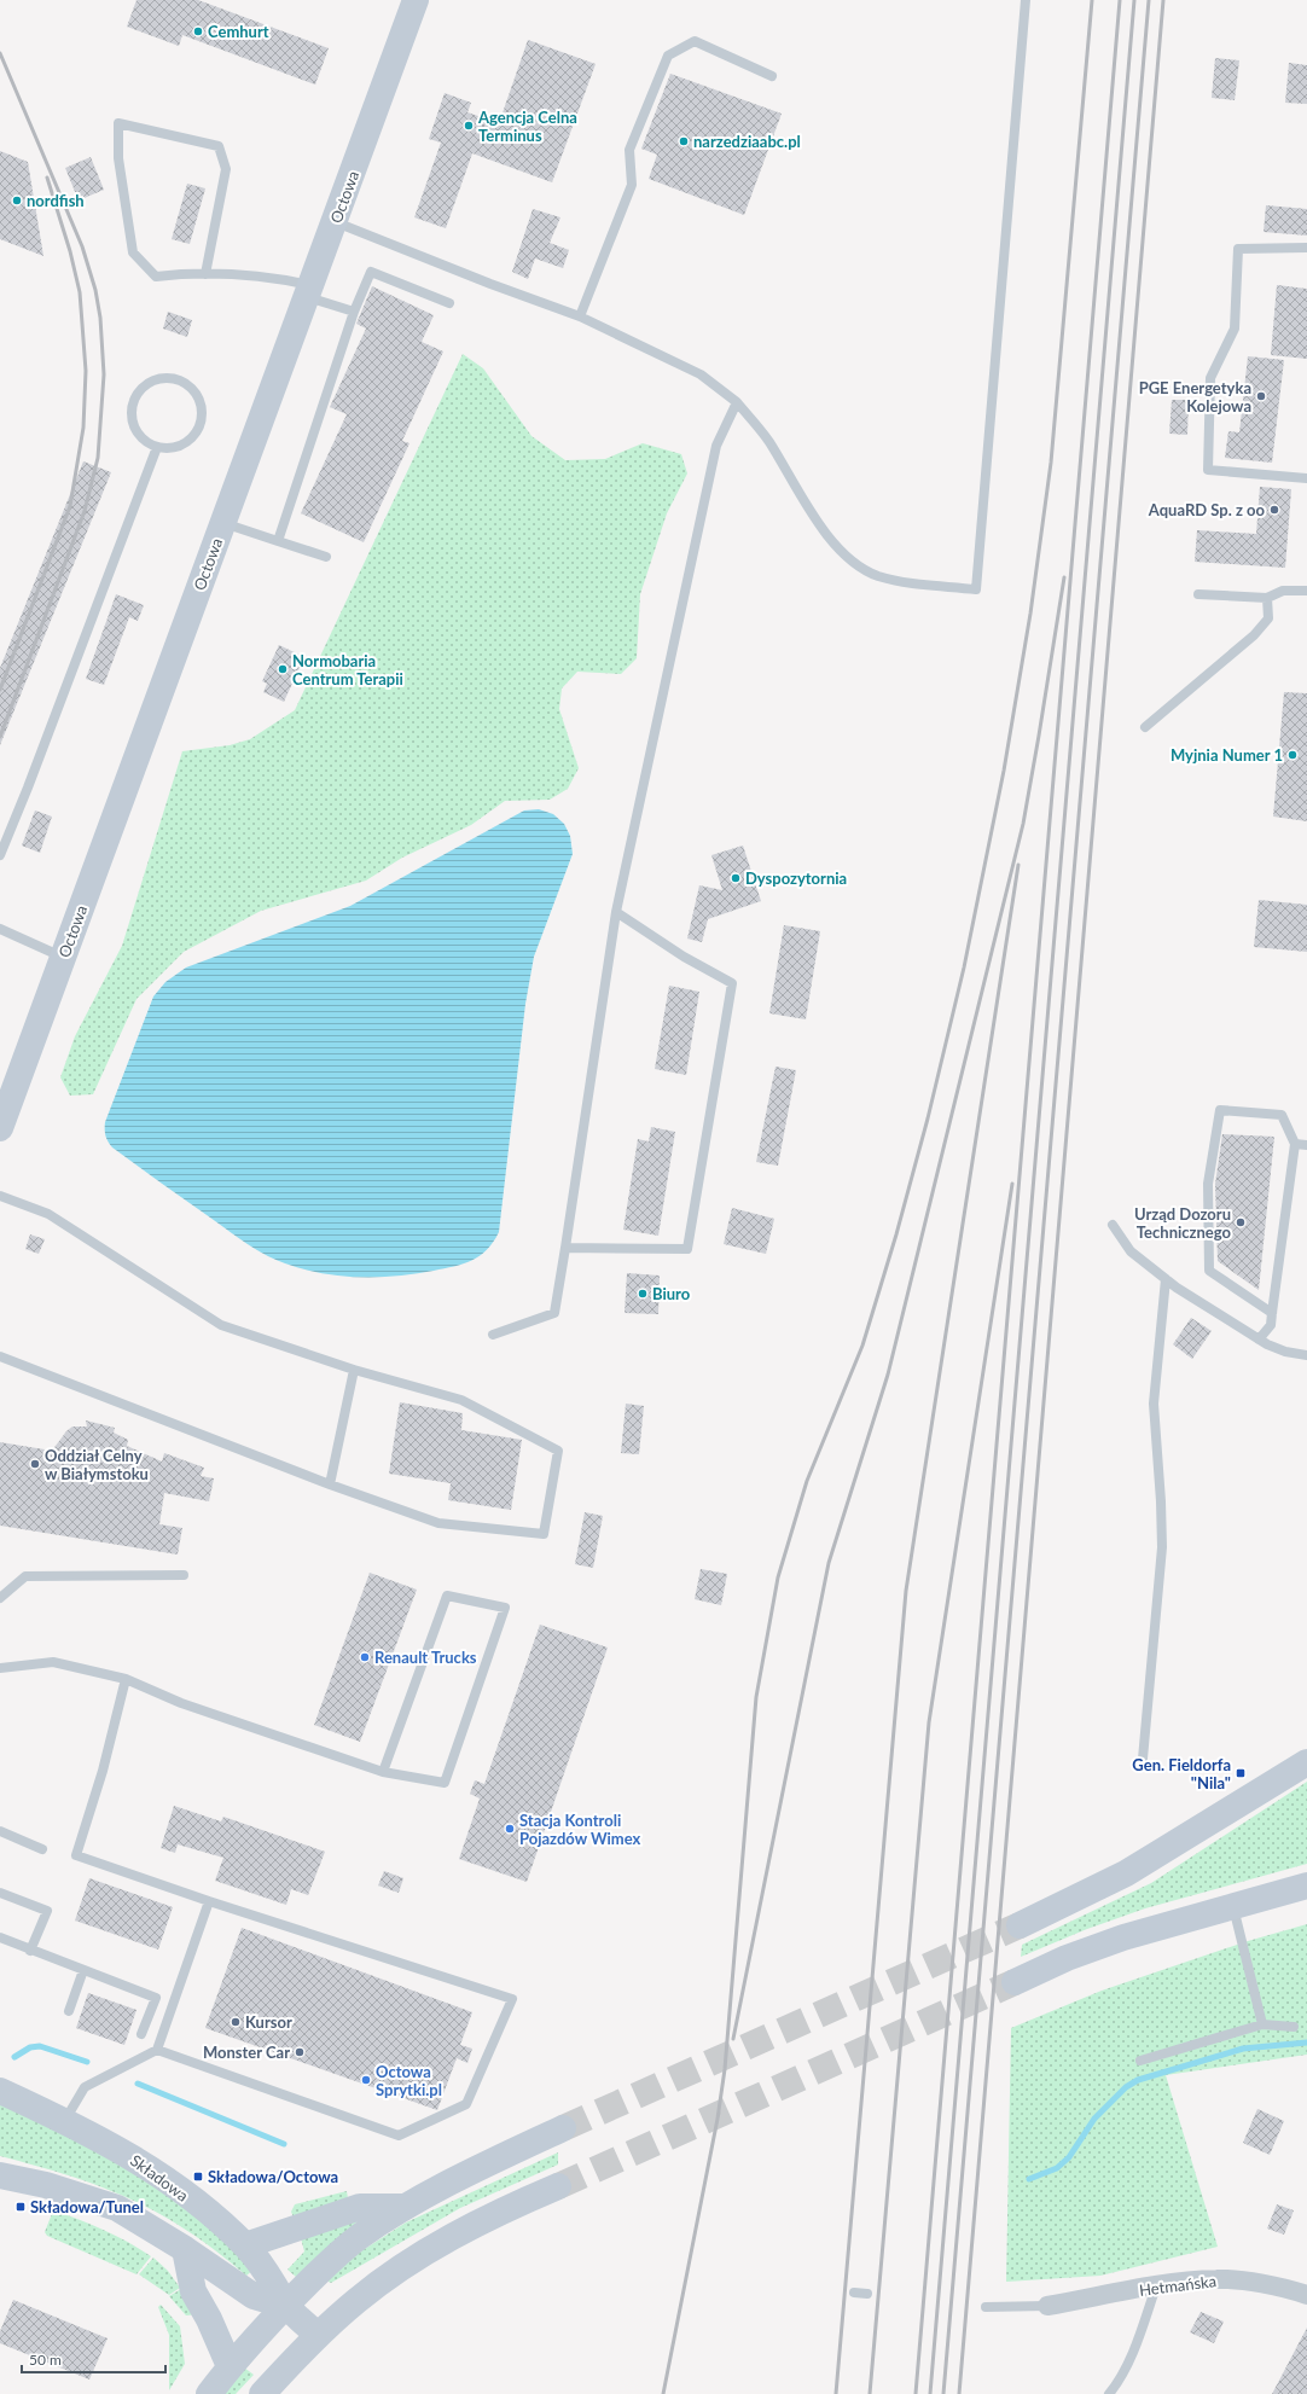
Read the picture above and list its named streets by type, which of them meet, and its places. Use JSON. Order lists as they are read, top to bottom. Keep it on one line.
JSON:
{"streets":{"main road":["Octowa","Składowa"],"street":["Hetmańska"]},"places":{"other":["Cemhurt","Agencja Celna Terminus","narzedziaabc.pl","nordfish","PGE Energetyka Kolejowa","AquaRD Sp. z oo","Normobaria Centrum Terapii","Myjnia Numer 1","Dyspozytornia","Urząd Dozoru Technicznego","Biuro","Oddział Celny w Białymstoku","Renault Trucks","Stacja Kontroli Pojazdów Wimex","Kursor","Monster Car","Octowa Sprytki.pl"],"transit":["Gen. Fieldorfa \"Nila\"","Składowa/Octowa","Składowa/Tunel"]},"scale_bar":"50 m"}
